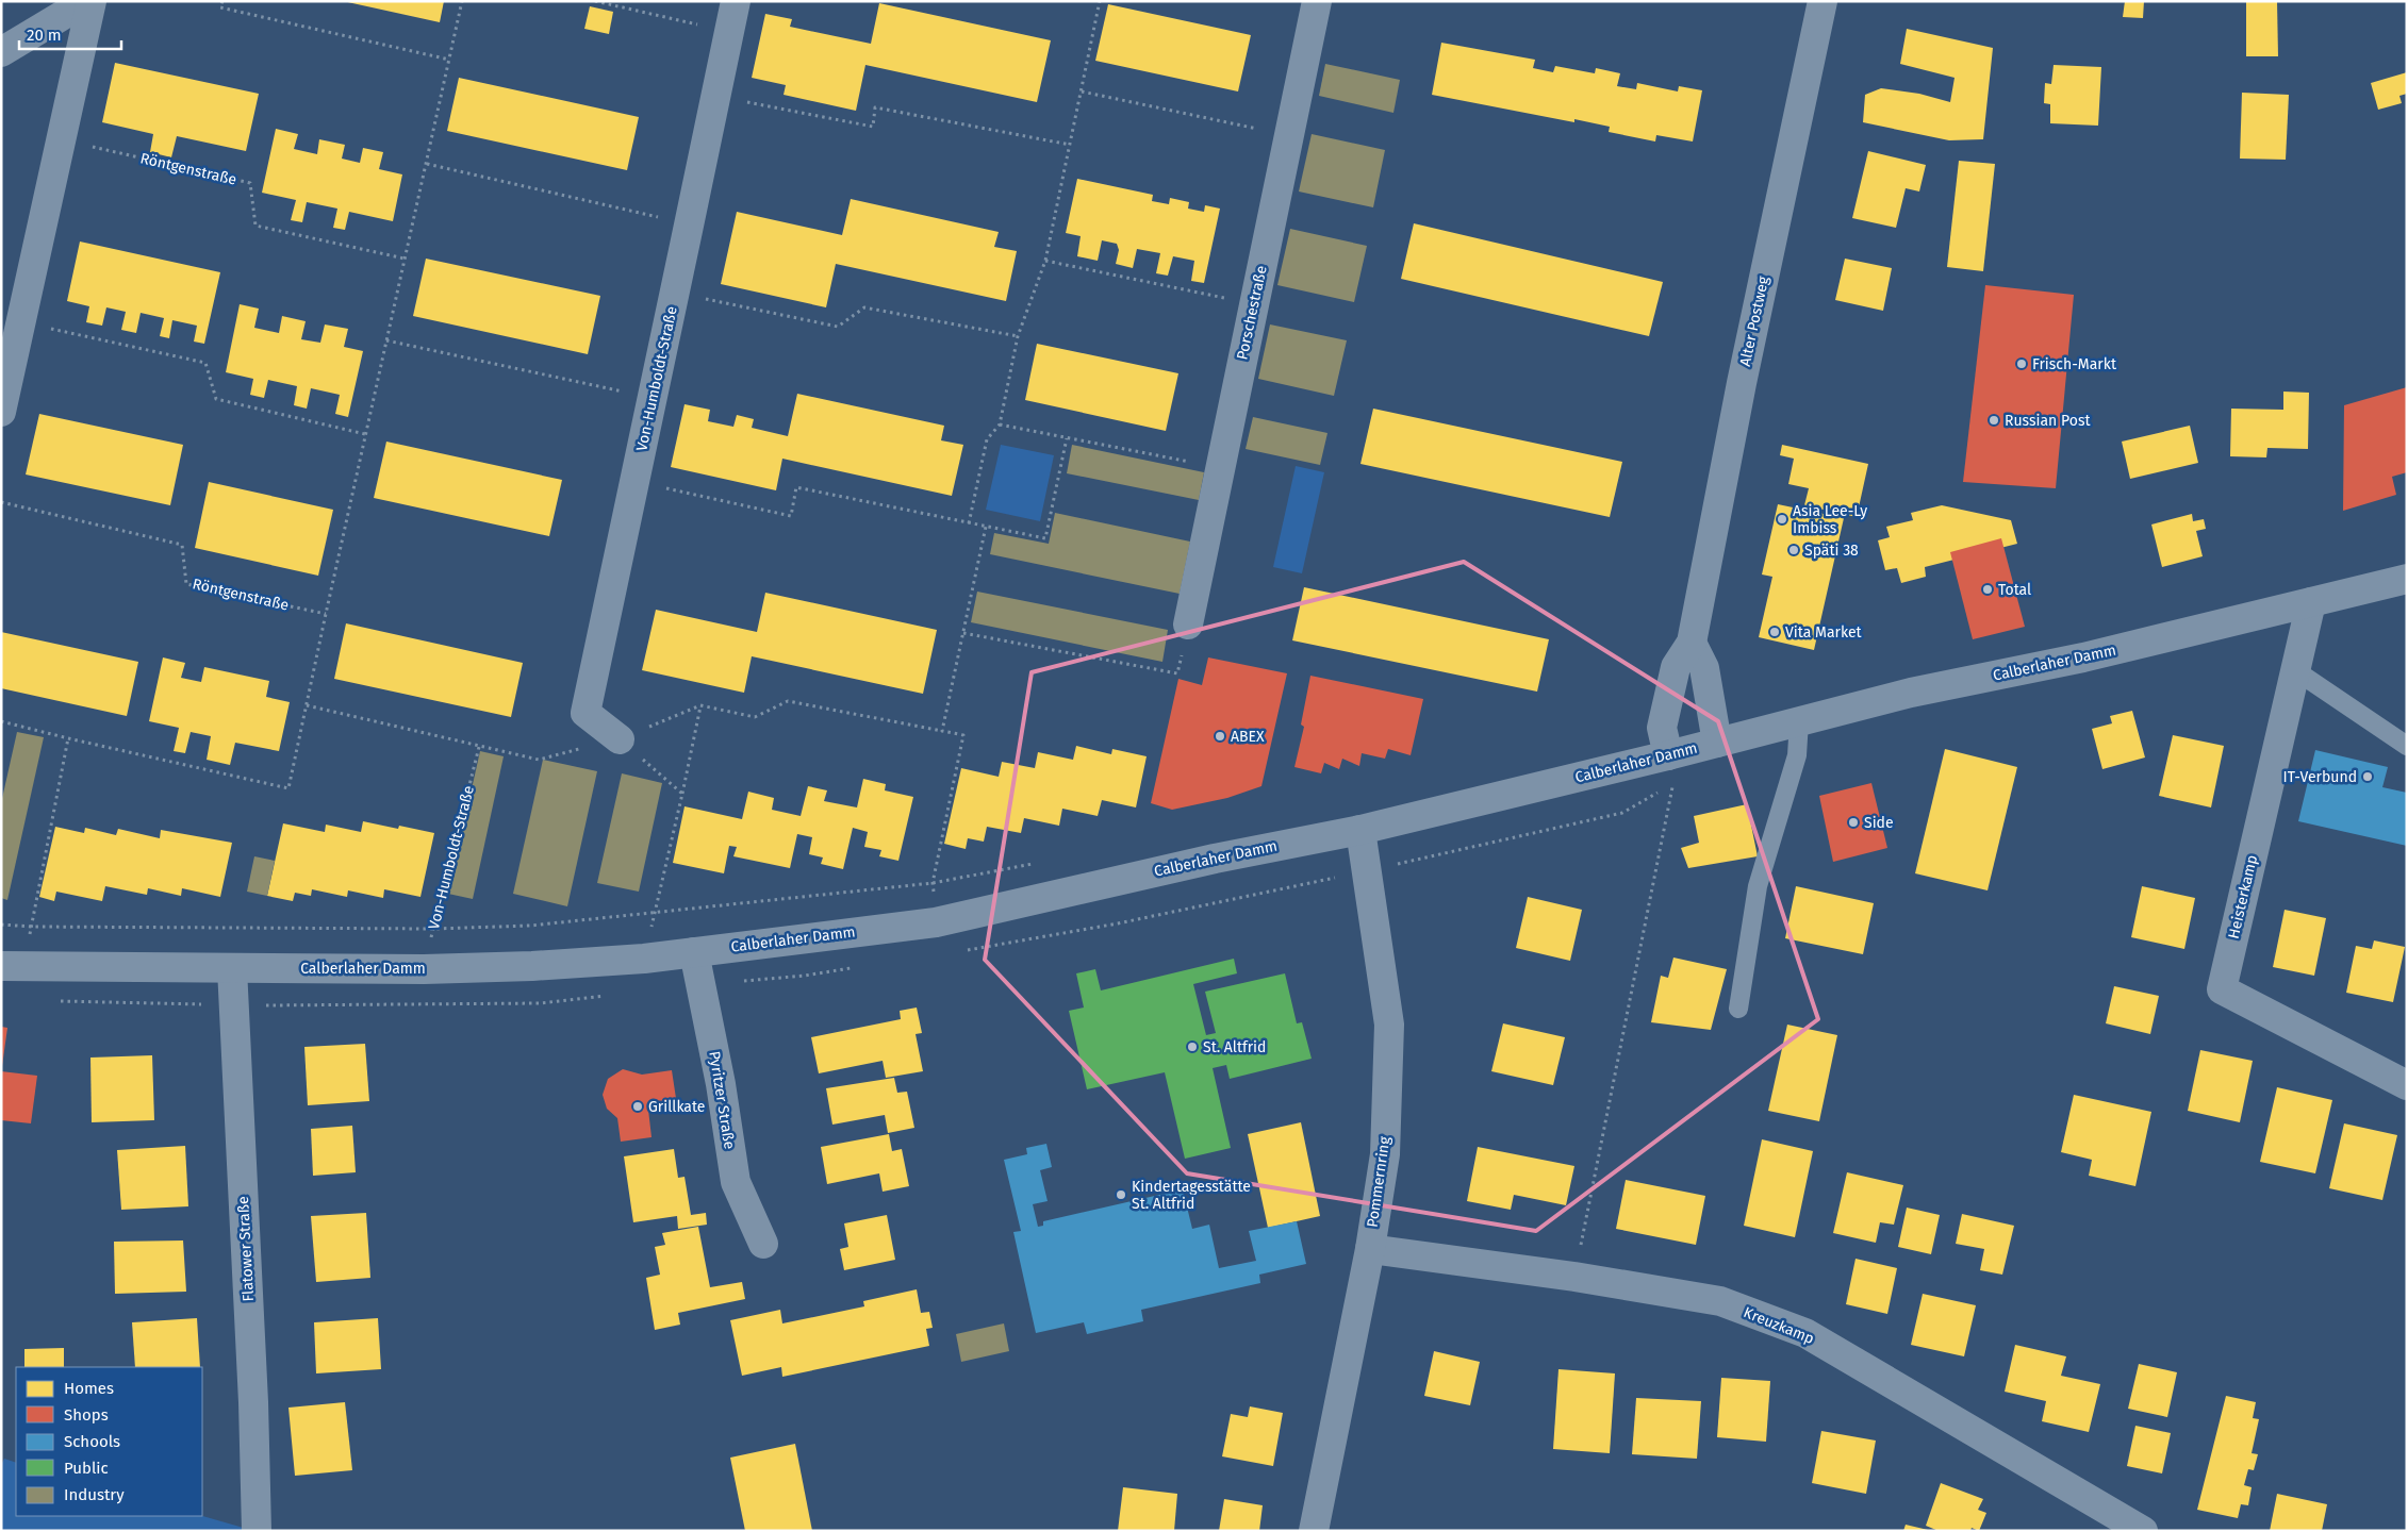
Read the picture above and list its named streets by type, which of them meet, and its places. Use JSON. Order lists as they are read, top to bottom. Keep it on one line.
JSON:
{"streets":{"street":["Porschestraße","Alter Postweg","Von-Humboldt-Straße","Calberlaher Damm","Heisterkamp","Pyritzer Straße","Pommernring","Flatower Straße","Kreuzkamp"],"path":["Röntgenstraße"]},"crossings":[["Alter Postweg","Calberlaher Damm"],["Von-Humboldt-Straße","Calberlaher Damm"],["Calberlaher Damm","Heisterkamp"],["Calberlaher Damm","Pyritzer Straße"],["Calberlaher Damm","Pommernring"],["Calberlaher Damm","Flatower Straße"],["Pommernring","Kreuzkamp"]],"places":["Frisch-Markt","Russian Post","Asia Lee-Ly Imbiss","Späti 38","Total","Vita Market","ABEX","IT-Verbund","Side","St. Altfrid","Grillkate","Kindertagesstätte St. Altfrid"],"legend":["Homes","Shops","Schools","Public","Industry"],"scale_bar":"20 m"}
